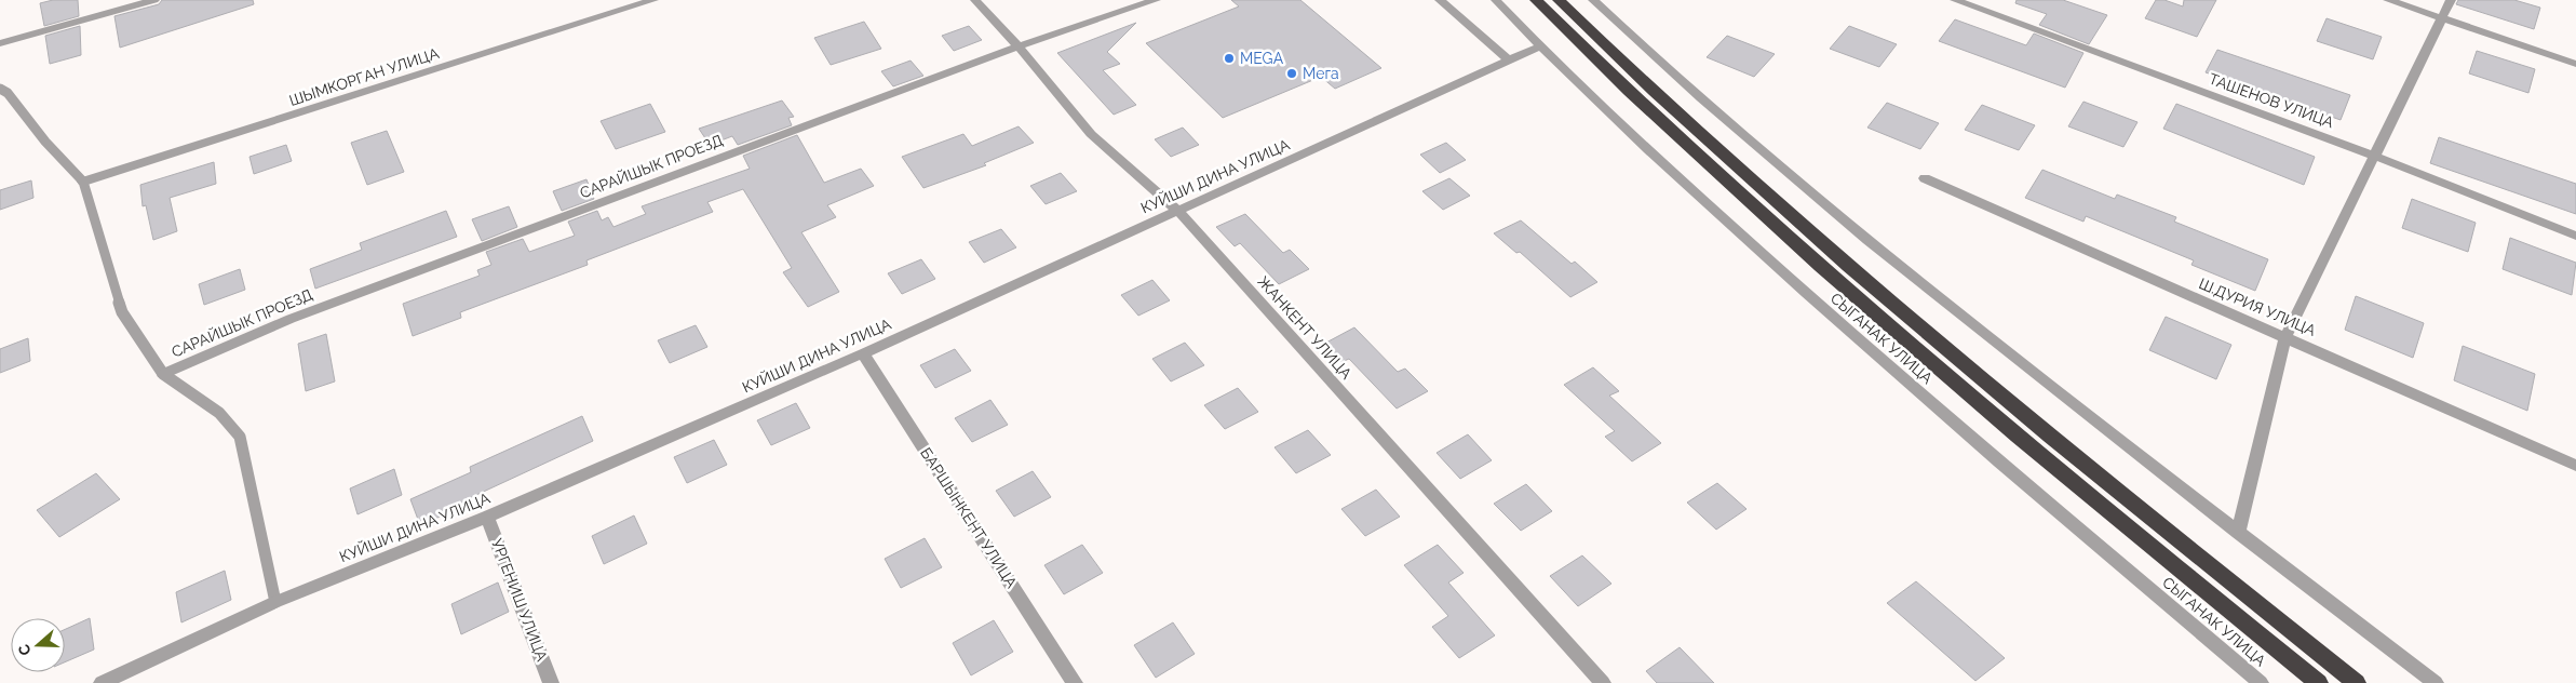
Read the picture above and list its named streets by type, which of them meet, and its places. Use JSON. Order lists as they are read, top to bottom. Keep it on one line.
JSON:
{"streets":{"street":["ШЫМКОРГАН УЛИЦА","ТАШЕНОВ УЛИЦА","САРАЙШЫК ПРОЕЗД","КУЙШИ ДИНА УЛИЦА","Ш.ДУРИЯ УЛИЦА","ЖАНКЕНТ УЛИЦА","СЫГАНАК УЛИЦА","БАРШЫНКЕНТ УЛИЦА","УРГЕНИШ УЛИЦА"]},"crossings":[["САРАЙШЫК ПРОЕЗД","ЖАНКЕНТ УЛИЦА"],["КУЙШИ ДИНА УЛИЦА","ЖАНКЕНТ УЛИЦА"],["КУЙШИ ДИНА УЛИЦА","СЫГАНАК УЛИЦА"],["КУЙШИ ДИНА УЛИЦА","БАРШЫНКЕНТ УЛИЦА"],["КУЙШИ ДИНА УЛИЦА","УРГЕНИШ УЛИЦА"]],"places":["MEGA","Мега"],"north":"left"}
